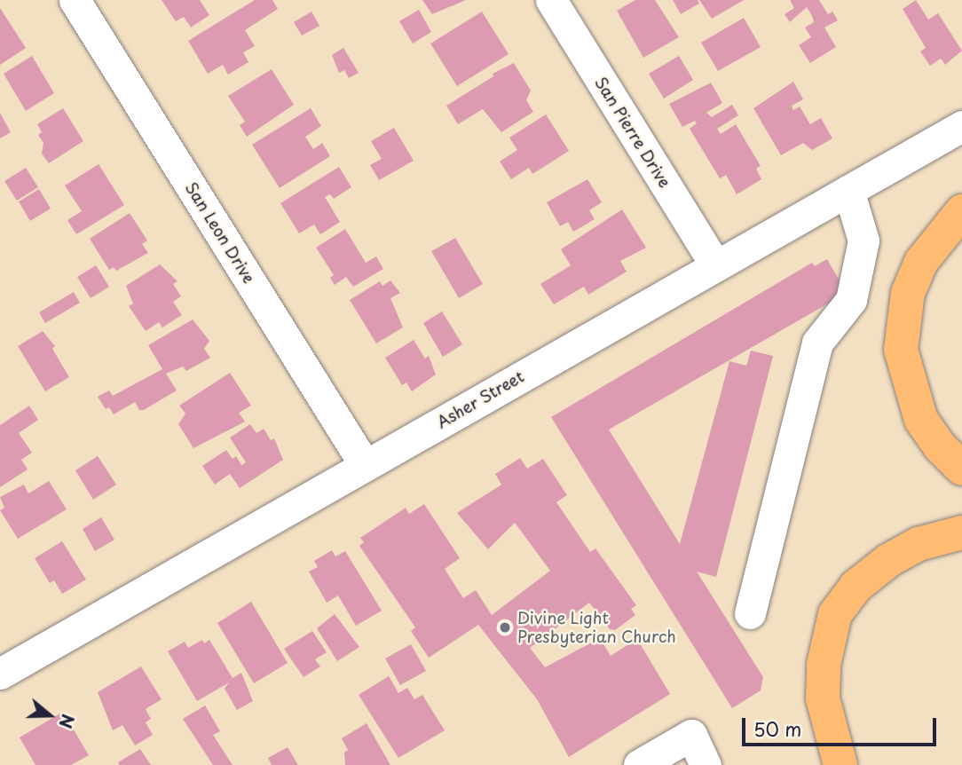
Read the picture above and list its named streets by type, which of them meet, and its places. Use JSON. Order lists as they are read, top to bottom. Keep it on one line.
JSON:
{"streets":{"street":["San Pierre Drive","San Leon Drive","Asher Street"]},"crossings":[["San Pierre Drive","Asher Street"],["San Leon Drive","Asher Street"]],"places":["Divine Light Presbyterian Church"],"scale_bar":"50 m","north":"right"}
